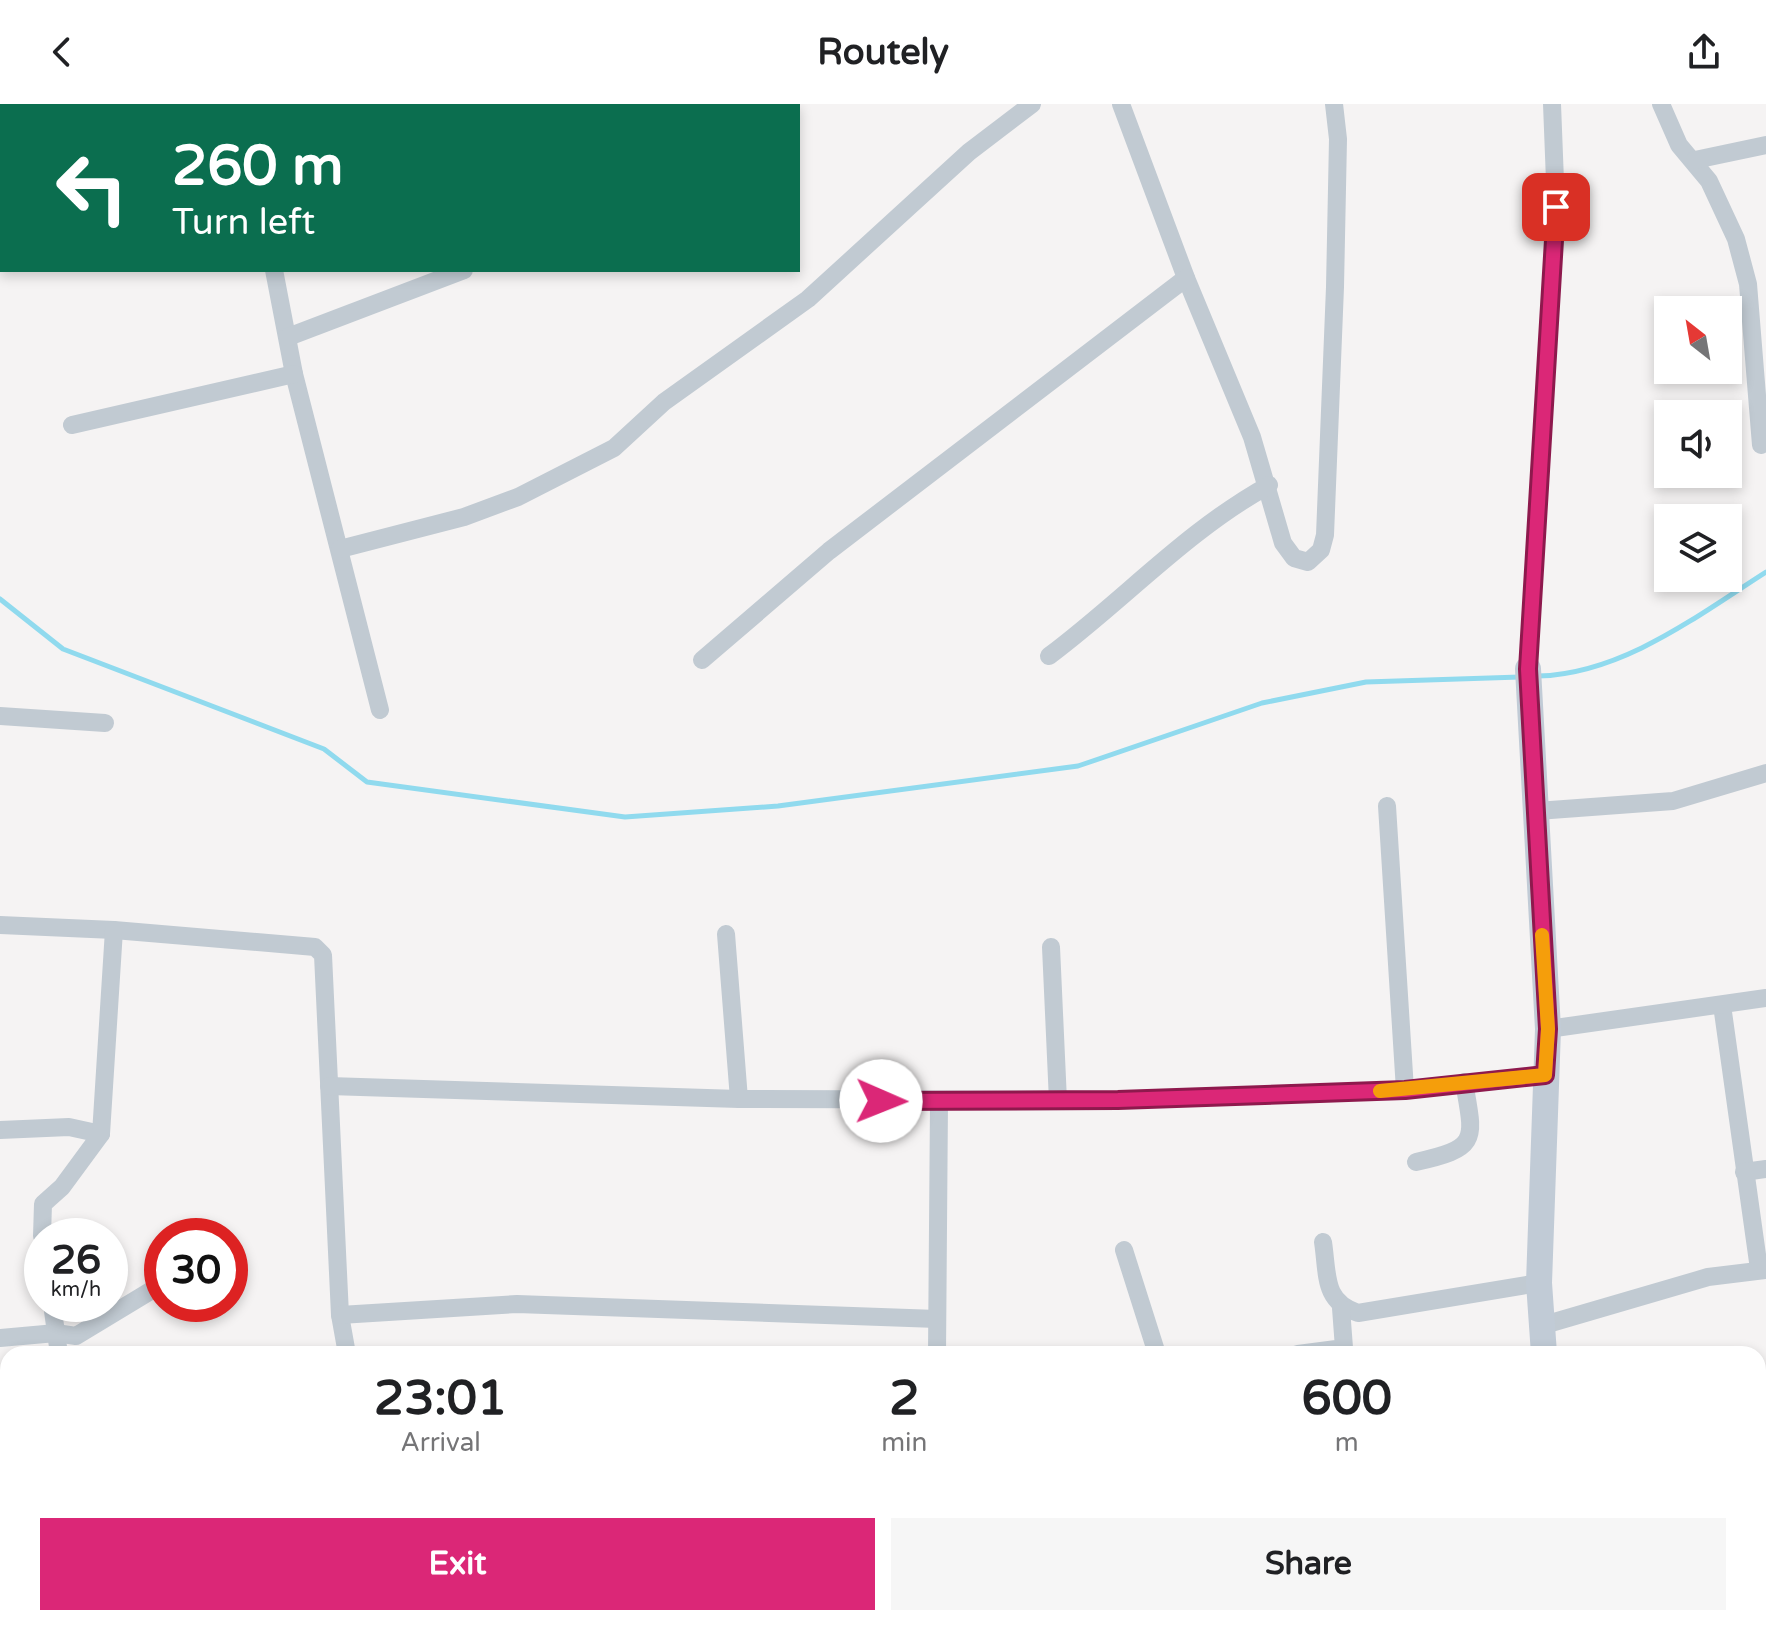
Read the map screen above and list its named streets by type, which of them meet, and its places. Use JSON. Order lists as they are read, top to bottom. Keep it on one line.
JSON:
{"north":"top left","page":{"header":"Routely","turn":["260 m","Turn left"],"speed":"26 km/h","limit":"30","eta":["23:01","Arrival","2","min","600","m"],"buttons":["Exit","Share"]}}
